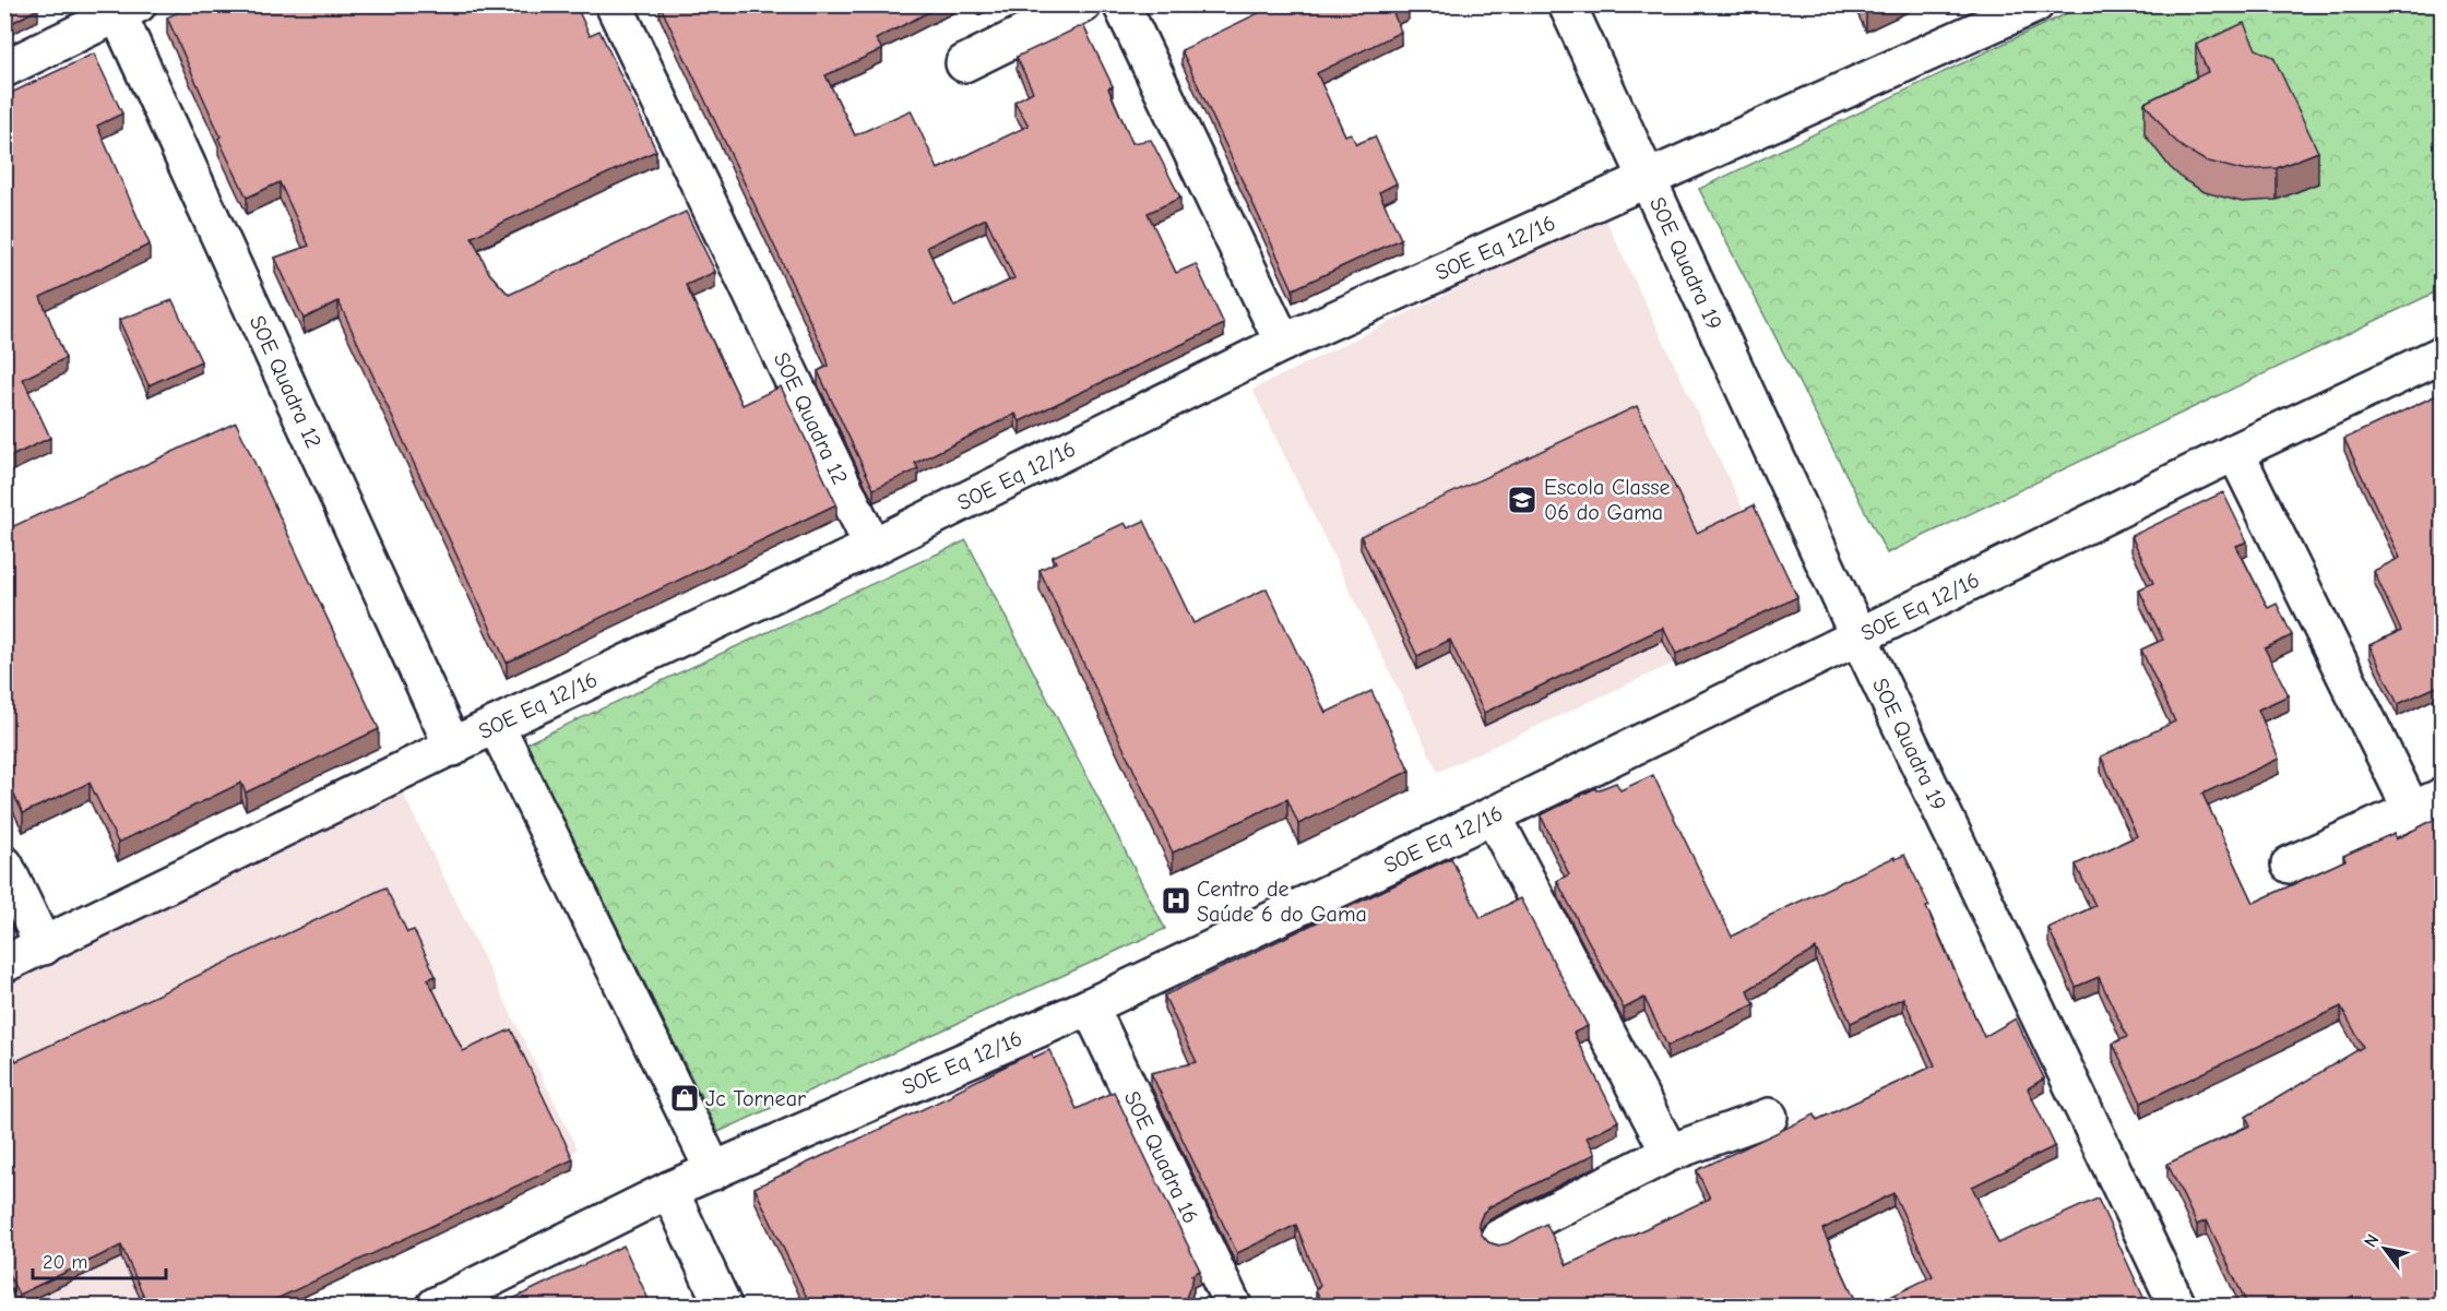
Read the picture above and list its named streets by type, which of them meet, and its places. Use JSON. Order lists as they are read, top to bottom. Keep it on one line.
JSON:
{"streets":{"street":["SOE Eq 12/16","SOE Quadra 19","SOE Quadra 12","SOE Quadra 16"]},"crossings":[["SOE Eq 12/16","SOE Quadra 19"],["SOE Eq 12/16","SOE Quadra 12"],["SOE Eq 12/16","SOE Quadra 16"]],"places":{"school or university":["Escola Classe 06 do Gama"],"hospital":["Centro de Saúde 6 do Gama"],"shop":["Jc Tornear"]},"scale_bar":"20 m","north":"top left"}
